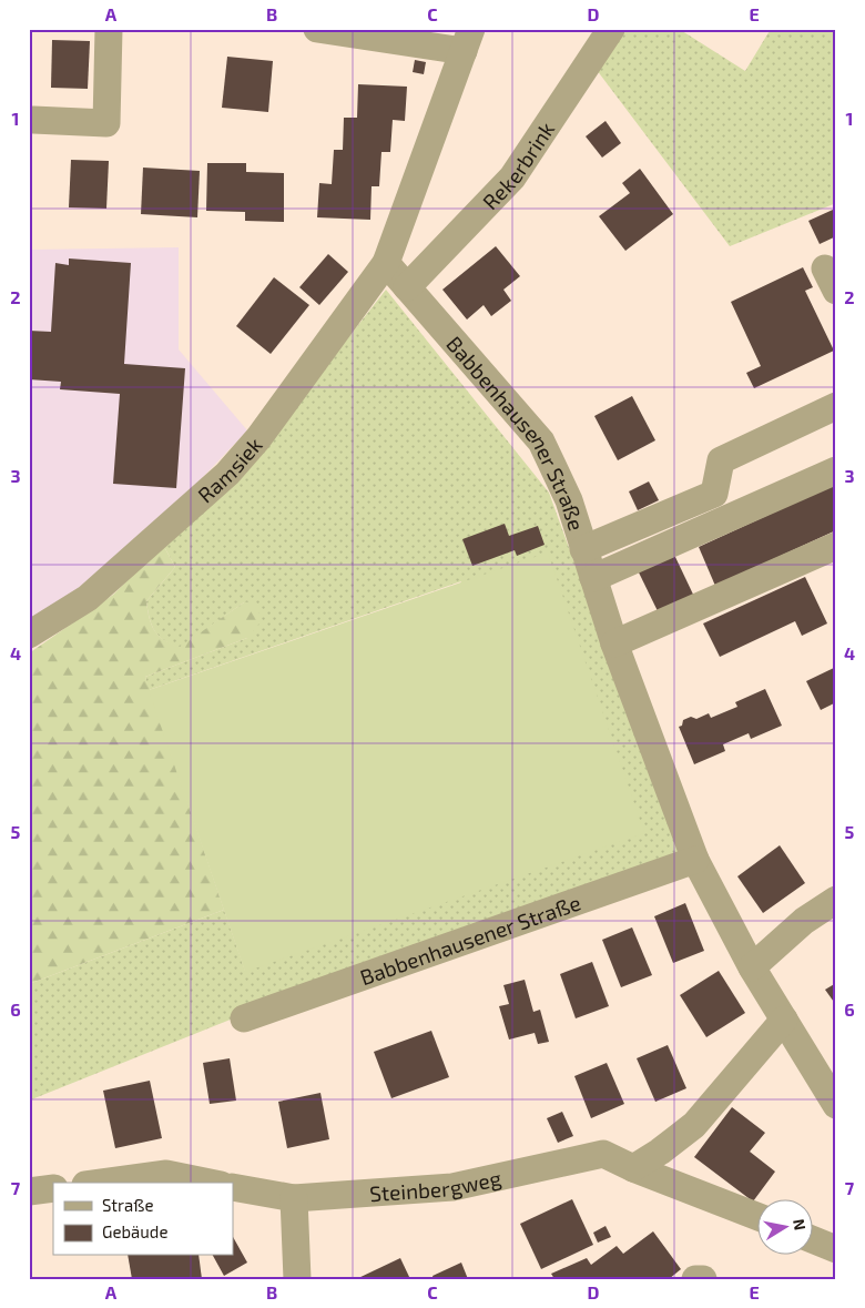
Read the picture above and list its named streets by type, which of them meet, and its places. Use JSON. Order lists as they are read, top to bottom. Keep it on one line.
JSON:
{"streets":{"street":["Rekerbrink","Babbenhausener Straße","Ramsiek","Steinbergweg"]},"crossings":[["Rekerbrink","Babbenhausener Straße"],["Babbenhausener Straße","Ramsiek"]],"legend":["Straße","Gebäude"],"north":"right","grid":{"columns":["A","B","C","D","E"],"rows":["1","2","3","4","5","6","7"]}}
